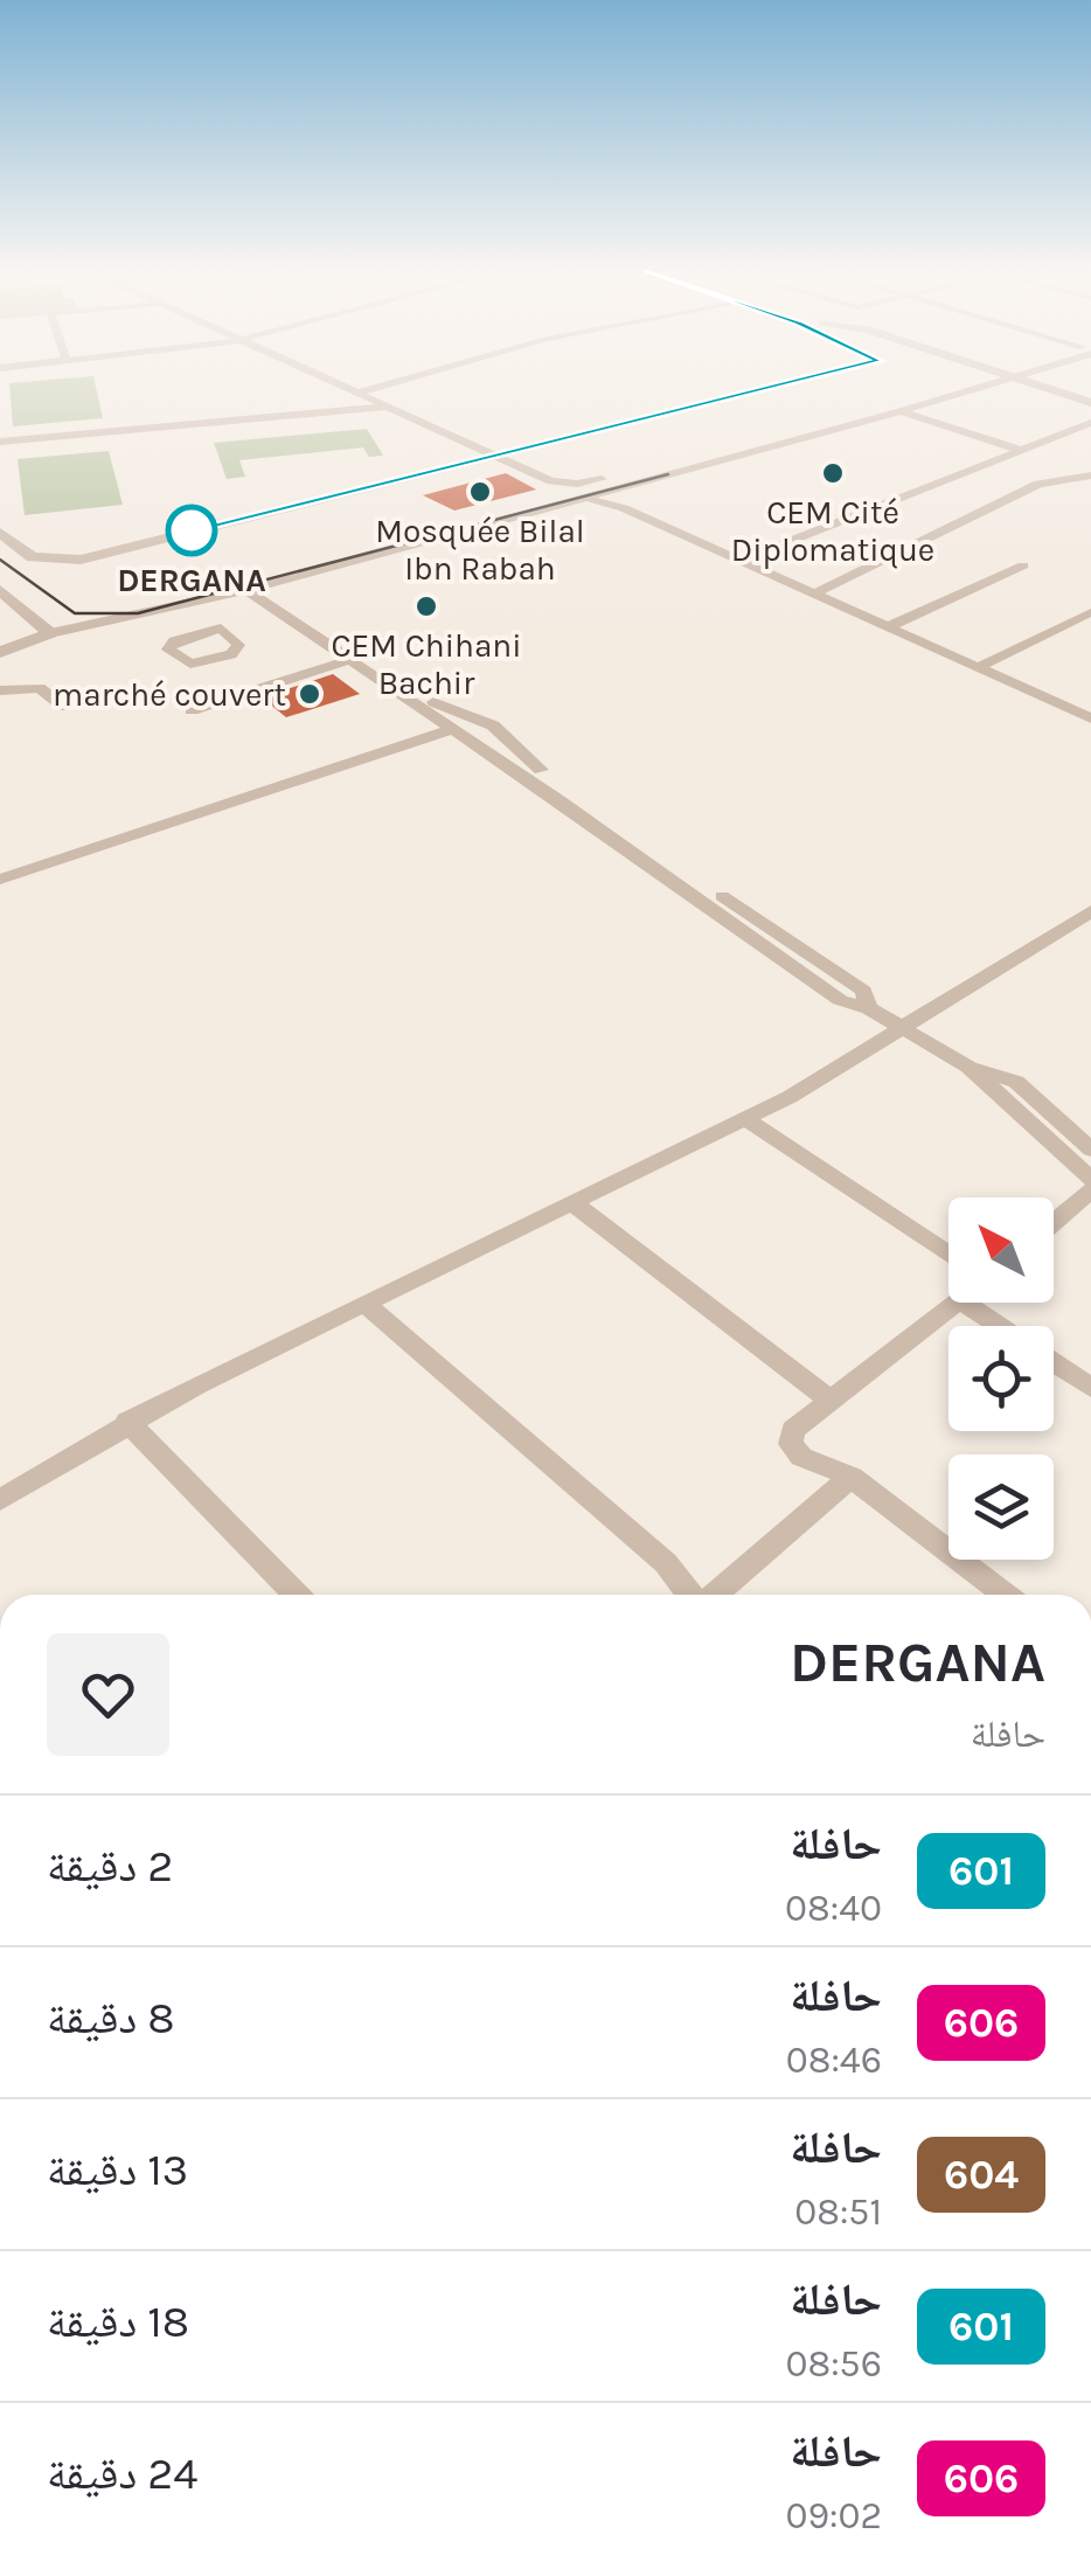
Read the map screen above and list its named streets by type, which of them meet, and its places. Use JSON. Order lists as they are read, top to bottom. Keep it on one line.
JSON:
{"places":["CEM Cité Diplomatique","Mosquée Bilal Ibn Rabah","DERGANA","CEM Chihani Bachir","marché couvert"],"lines":["bus line 601"],"north":"top left","page":{"heading":["DERGANA","حافلة"],"list":[{"mark":"601","name":"حافلة","note":"08:40","value":"2 دقيقة"},{"mark":"606","name":"حافلة","note":"08:46","value":"8 دقيقة"},{"mark":"604","name":"حافلة","note":"08:51","value":"13 دقيقة"},{"mark":"601","name":"حافلة","note":"08:56","value":"18 دقيقة"},{"mark":"606","name":"حافلة","note":"09:02","value":"24 دقيقة"}]}}
